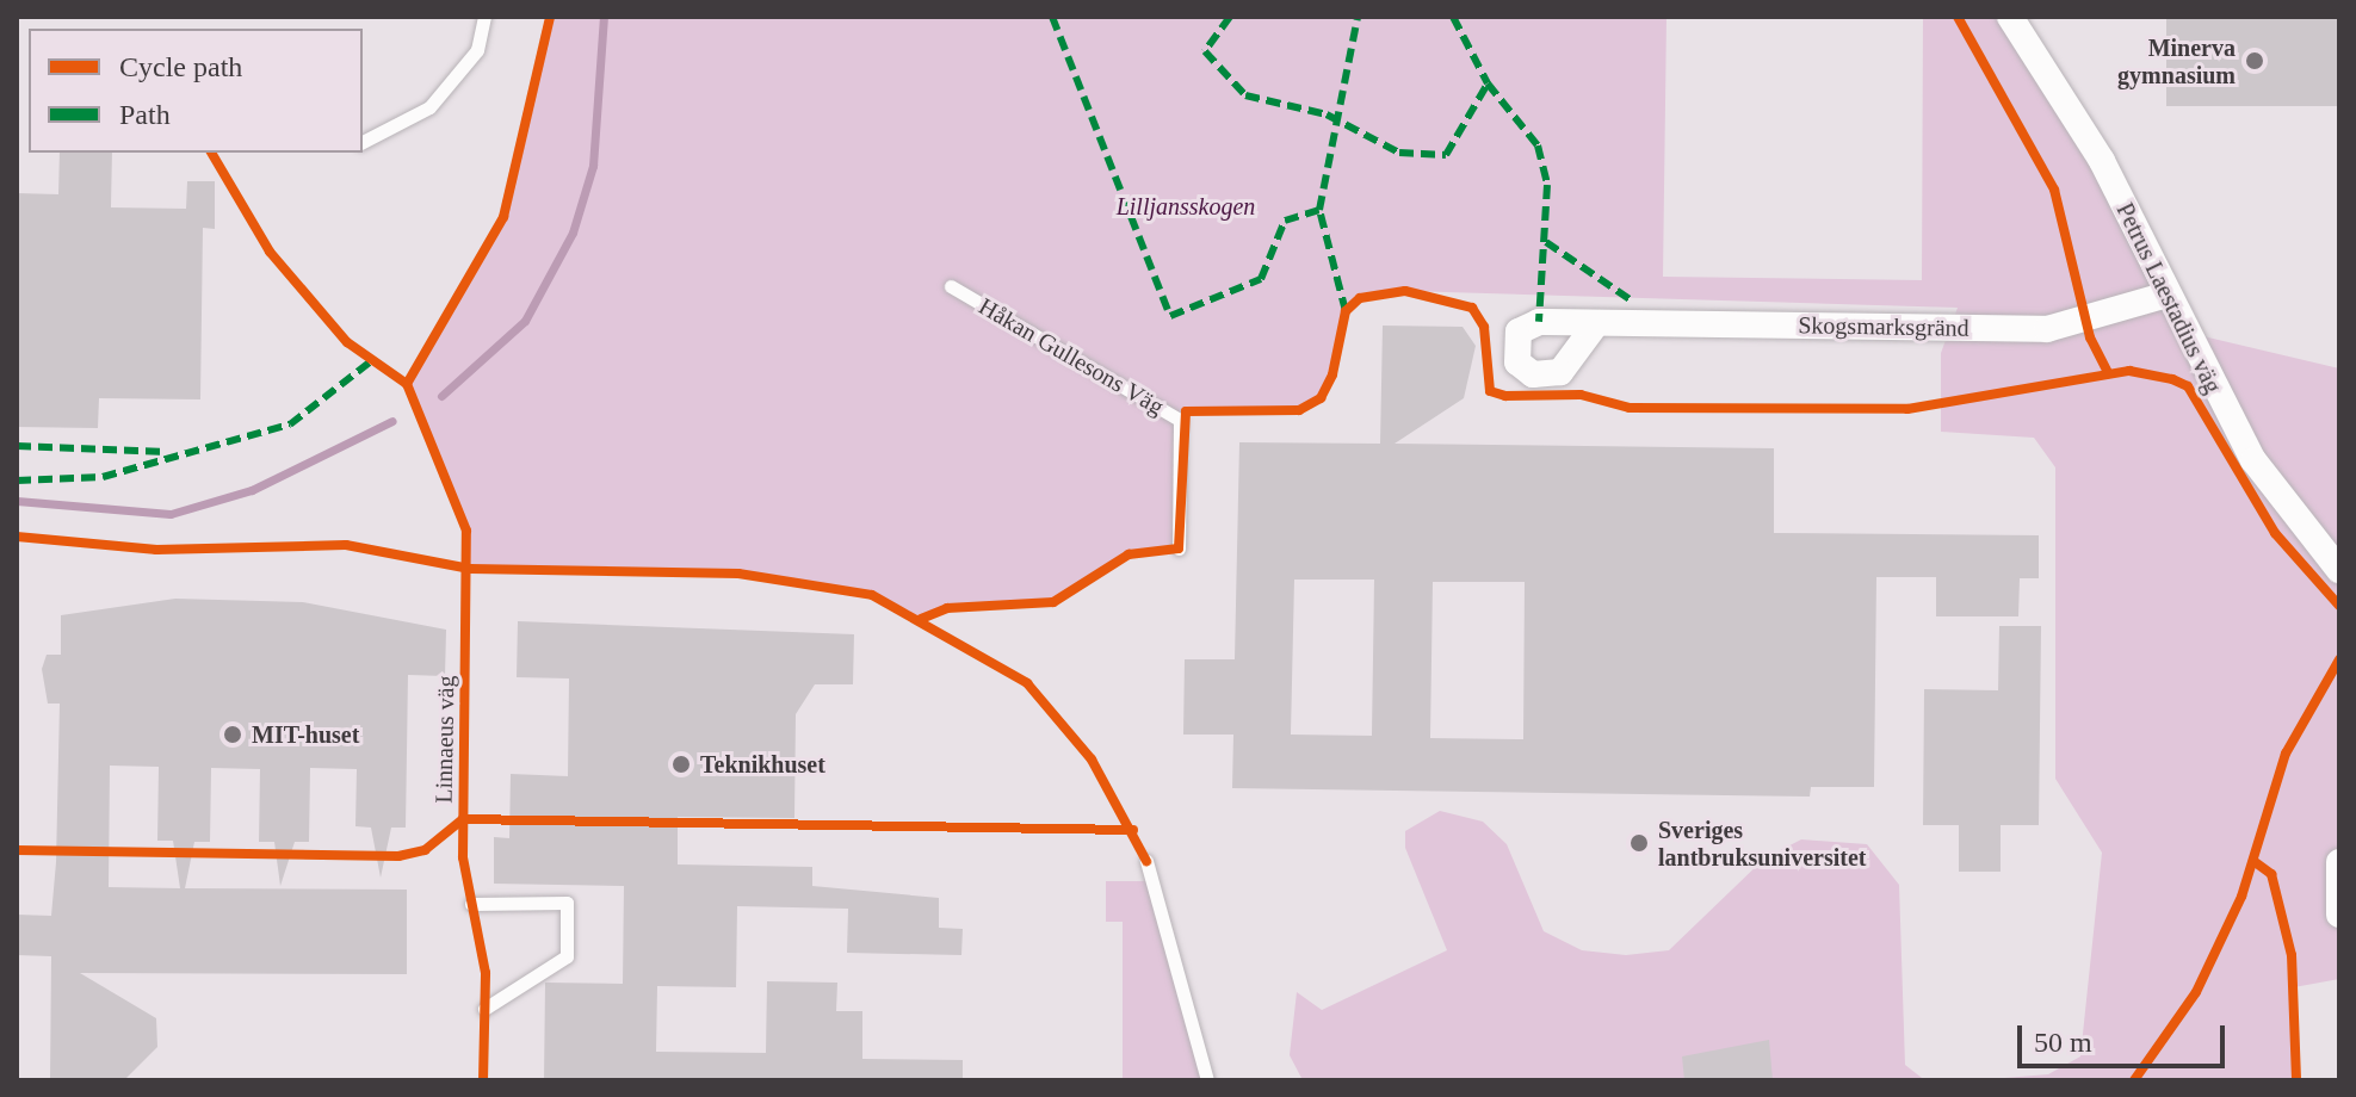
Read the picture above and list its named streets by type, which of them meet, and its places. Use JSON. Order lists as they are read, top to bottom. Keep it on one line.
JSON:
{"streets":{"street":["Petrus Laestadius väg","Skogsmarksgränd"],"lane":["Håkan Gullesons Väg"],"cycle path":["Linnaeus väg"]},"crossings":[["Petrus Laestadius väg","Skogsmarksgränd"]],"parks":["Lilljansskogen"],"places":["Minerva gymnasium","MIT-huset","Teknikhuset","Sveriges lantbruksuniversitet"],"legend":["Cycle path","Path"],"scale_bar":"50 m"}
